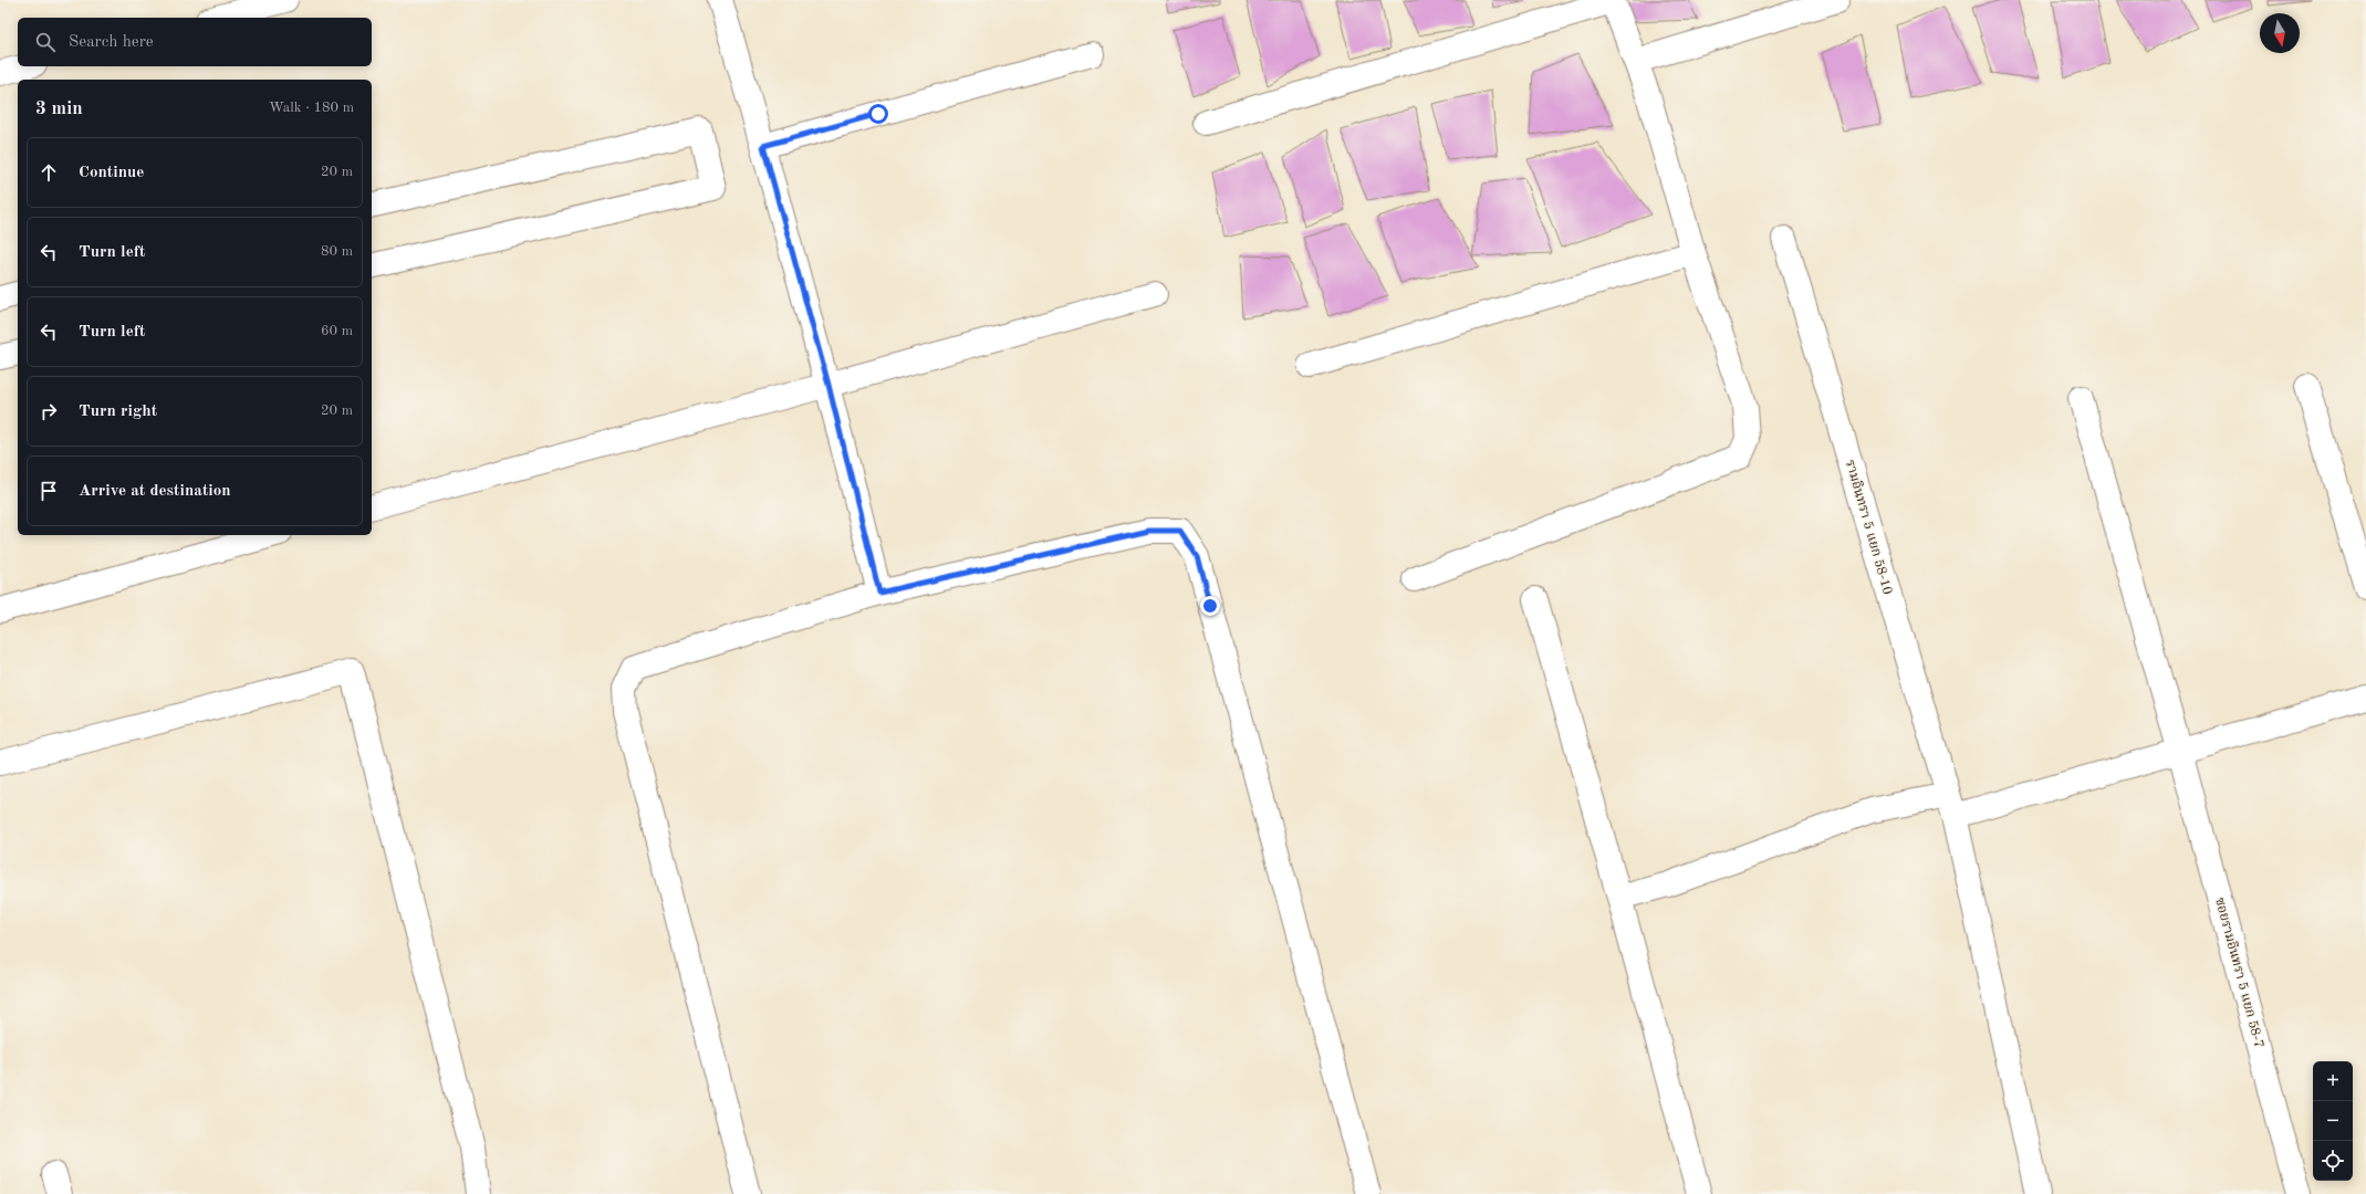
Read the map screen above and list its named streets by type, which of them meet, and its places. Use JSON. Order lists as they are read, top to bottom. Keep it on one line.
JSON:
{"streets":{"street":["รามอินทรา 5 แยก 58-10","ซอยรามอินทรา 5 แยก 58-7"]},"north":"bottom","page":{"search":"Search here","heading":["3 min","Walk · 180 m"],"list":[["Continue","20 m"],["Turn left","80 m"],["Turn left","60 m"],["Turn right","20 m"],"Arrive at destination"],"map_buttons":["+","−"]}}
